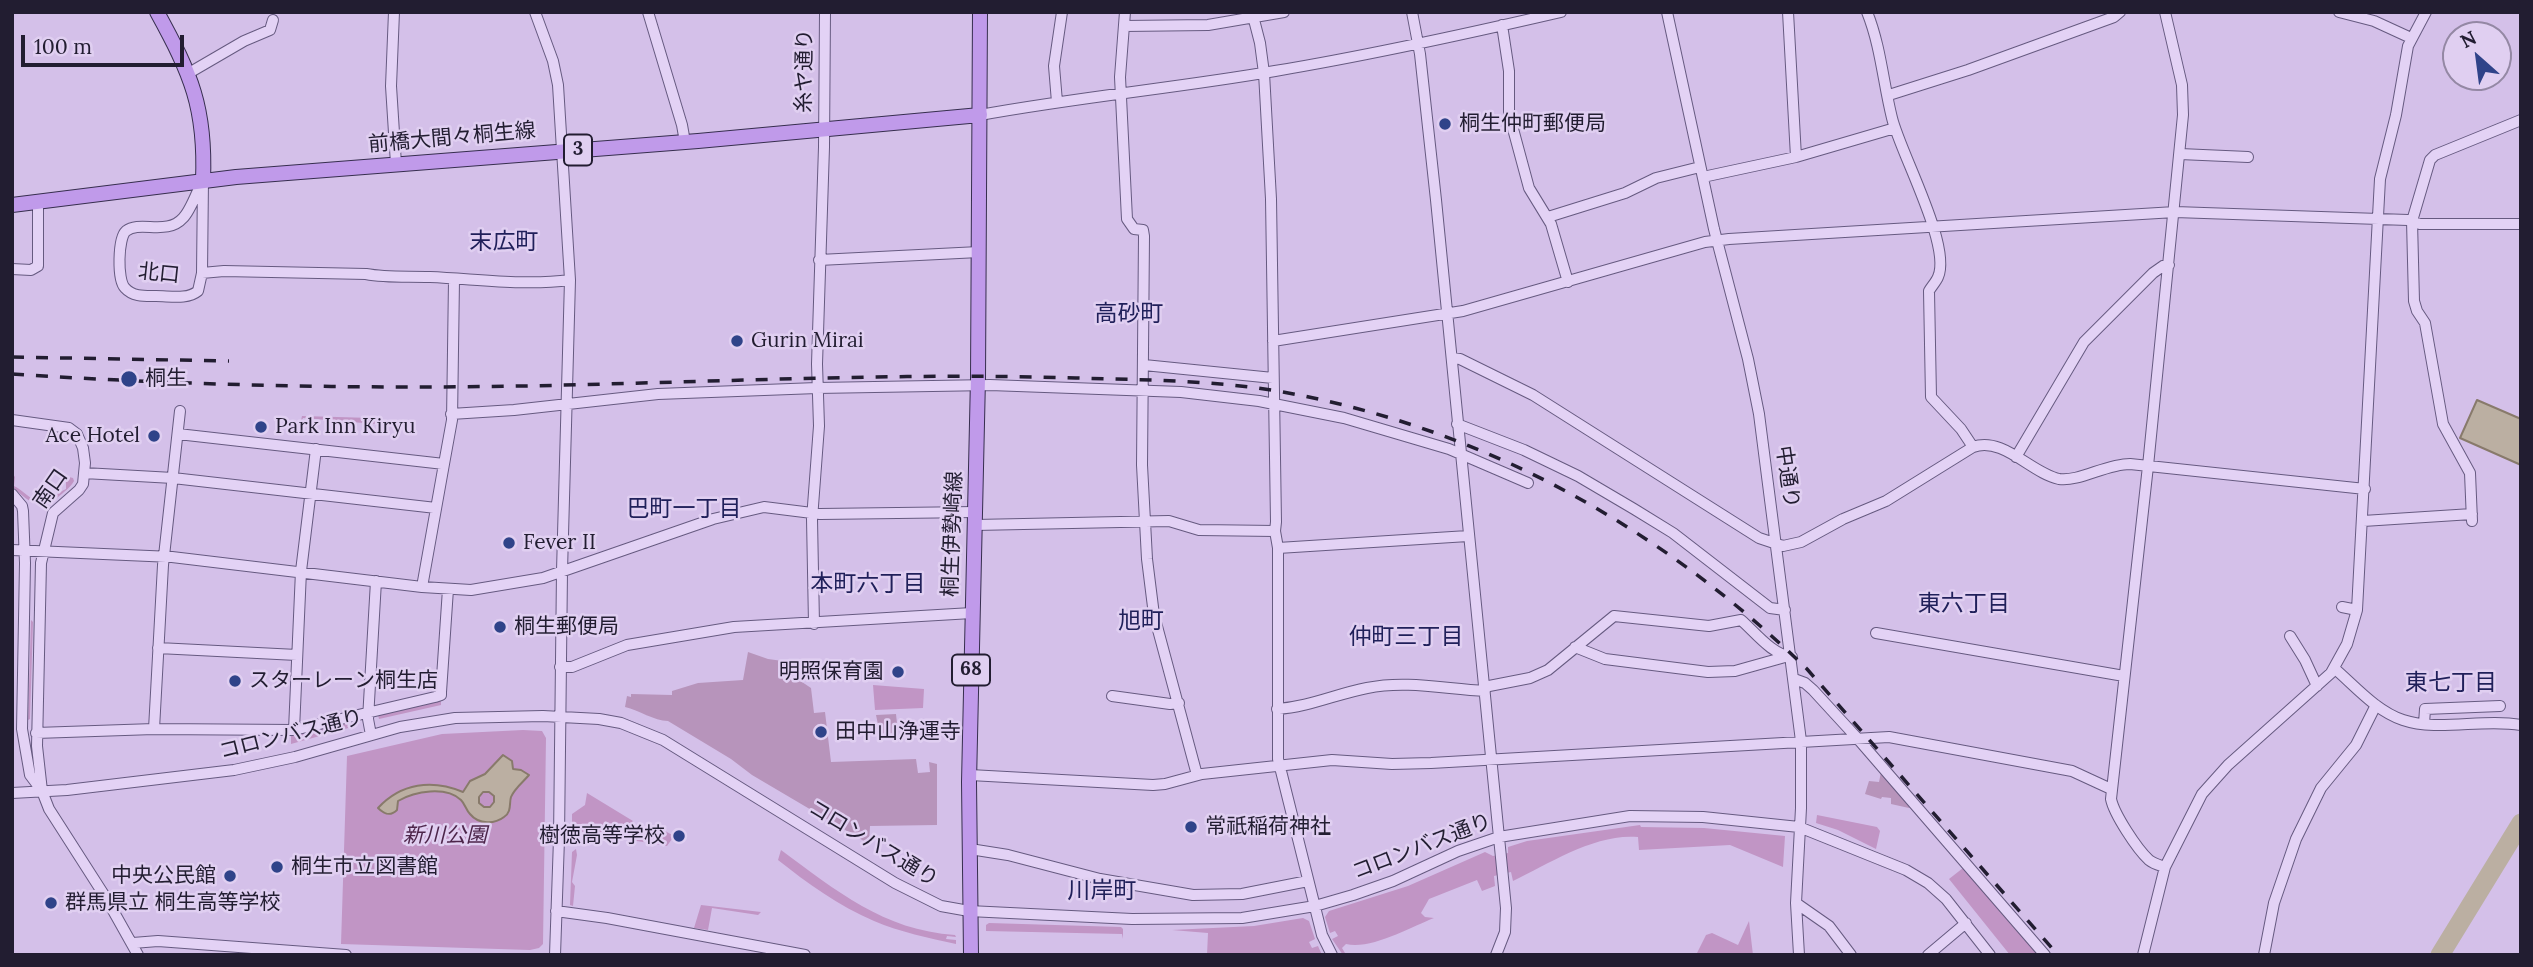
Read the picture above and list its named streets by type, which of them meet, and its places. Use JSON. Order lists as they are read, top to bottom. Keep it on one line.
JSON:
{"streets":{"main road":["前橋大間々桐生線","3","桐生伊勢崎線","68"],"street":["糸ヤ通り","北口","中通り","南口","コロンバス通り"]},"crossings":[["糸ヤ通り","前橋大間々桐生線"],["前橋大間々桐生線","北口"],["前橋大間々桐生線","桐生伊勢崎線"],["中通り","コロンバス通り"],["南口","コロンバス通り"],["桐生伊勢崎線","コロンバス通り"]],"districts":["末広町","高砂町","巴町一丁目","本町六丁目","東六丁目","旭町","仲町三丁目","東七丁目","川岸町"],"parks":["新川公園"],"places":["桐生仲町郵便局","Gurin Mirai","桐生","Park Inn Kiryu","Ace Hotel","Fever II","桐生郵便局","明照保育園","スターレーン桐生店","田中山浄運寺","常祇稲荷神社","樹徳高等学校","桐生市立図書館","中央公民館","群馬県立 桐生高等学校"],"scale_bar":"100 m","north":"top left"}
